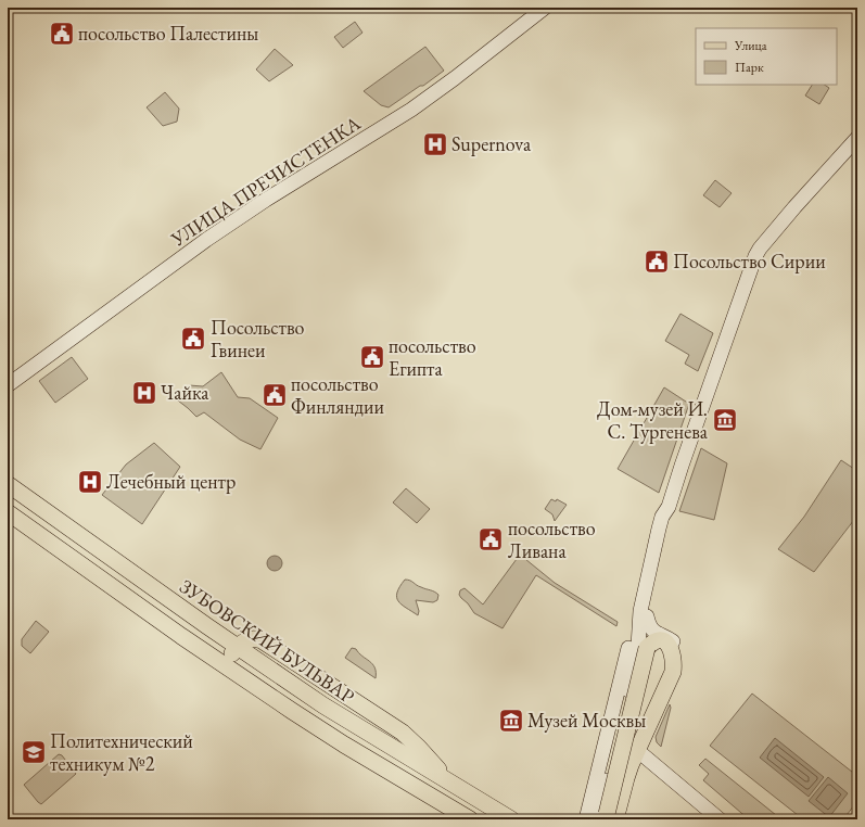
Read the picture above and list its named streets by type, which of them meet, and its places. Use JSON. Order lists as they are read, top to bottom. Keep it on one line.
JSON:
{"streets":{"main road":["УЛИЦА ПРЕЧИСТЕНКА","ЗУБОВСКИЙ БУЛЬВАР"]},"places":{"public building":["посольство Палестины","Посольство Сирии","Посольство Гвинеи","посольство Египта","посольство Финляндии","посольство Ливана"],"hospital":["Supernova","Чайка","Лечебный центр"],"museum":["Дом-музей И. С. Тургенева","Музей Москвы"],"school or university":["Политехнический техникум №2"]},"legend":["Улица","Парк"]}
